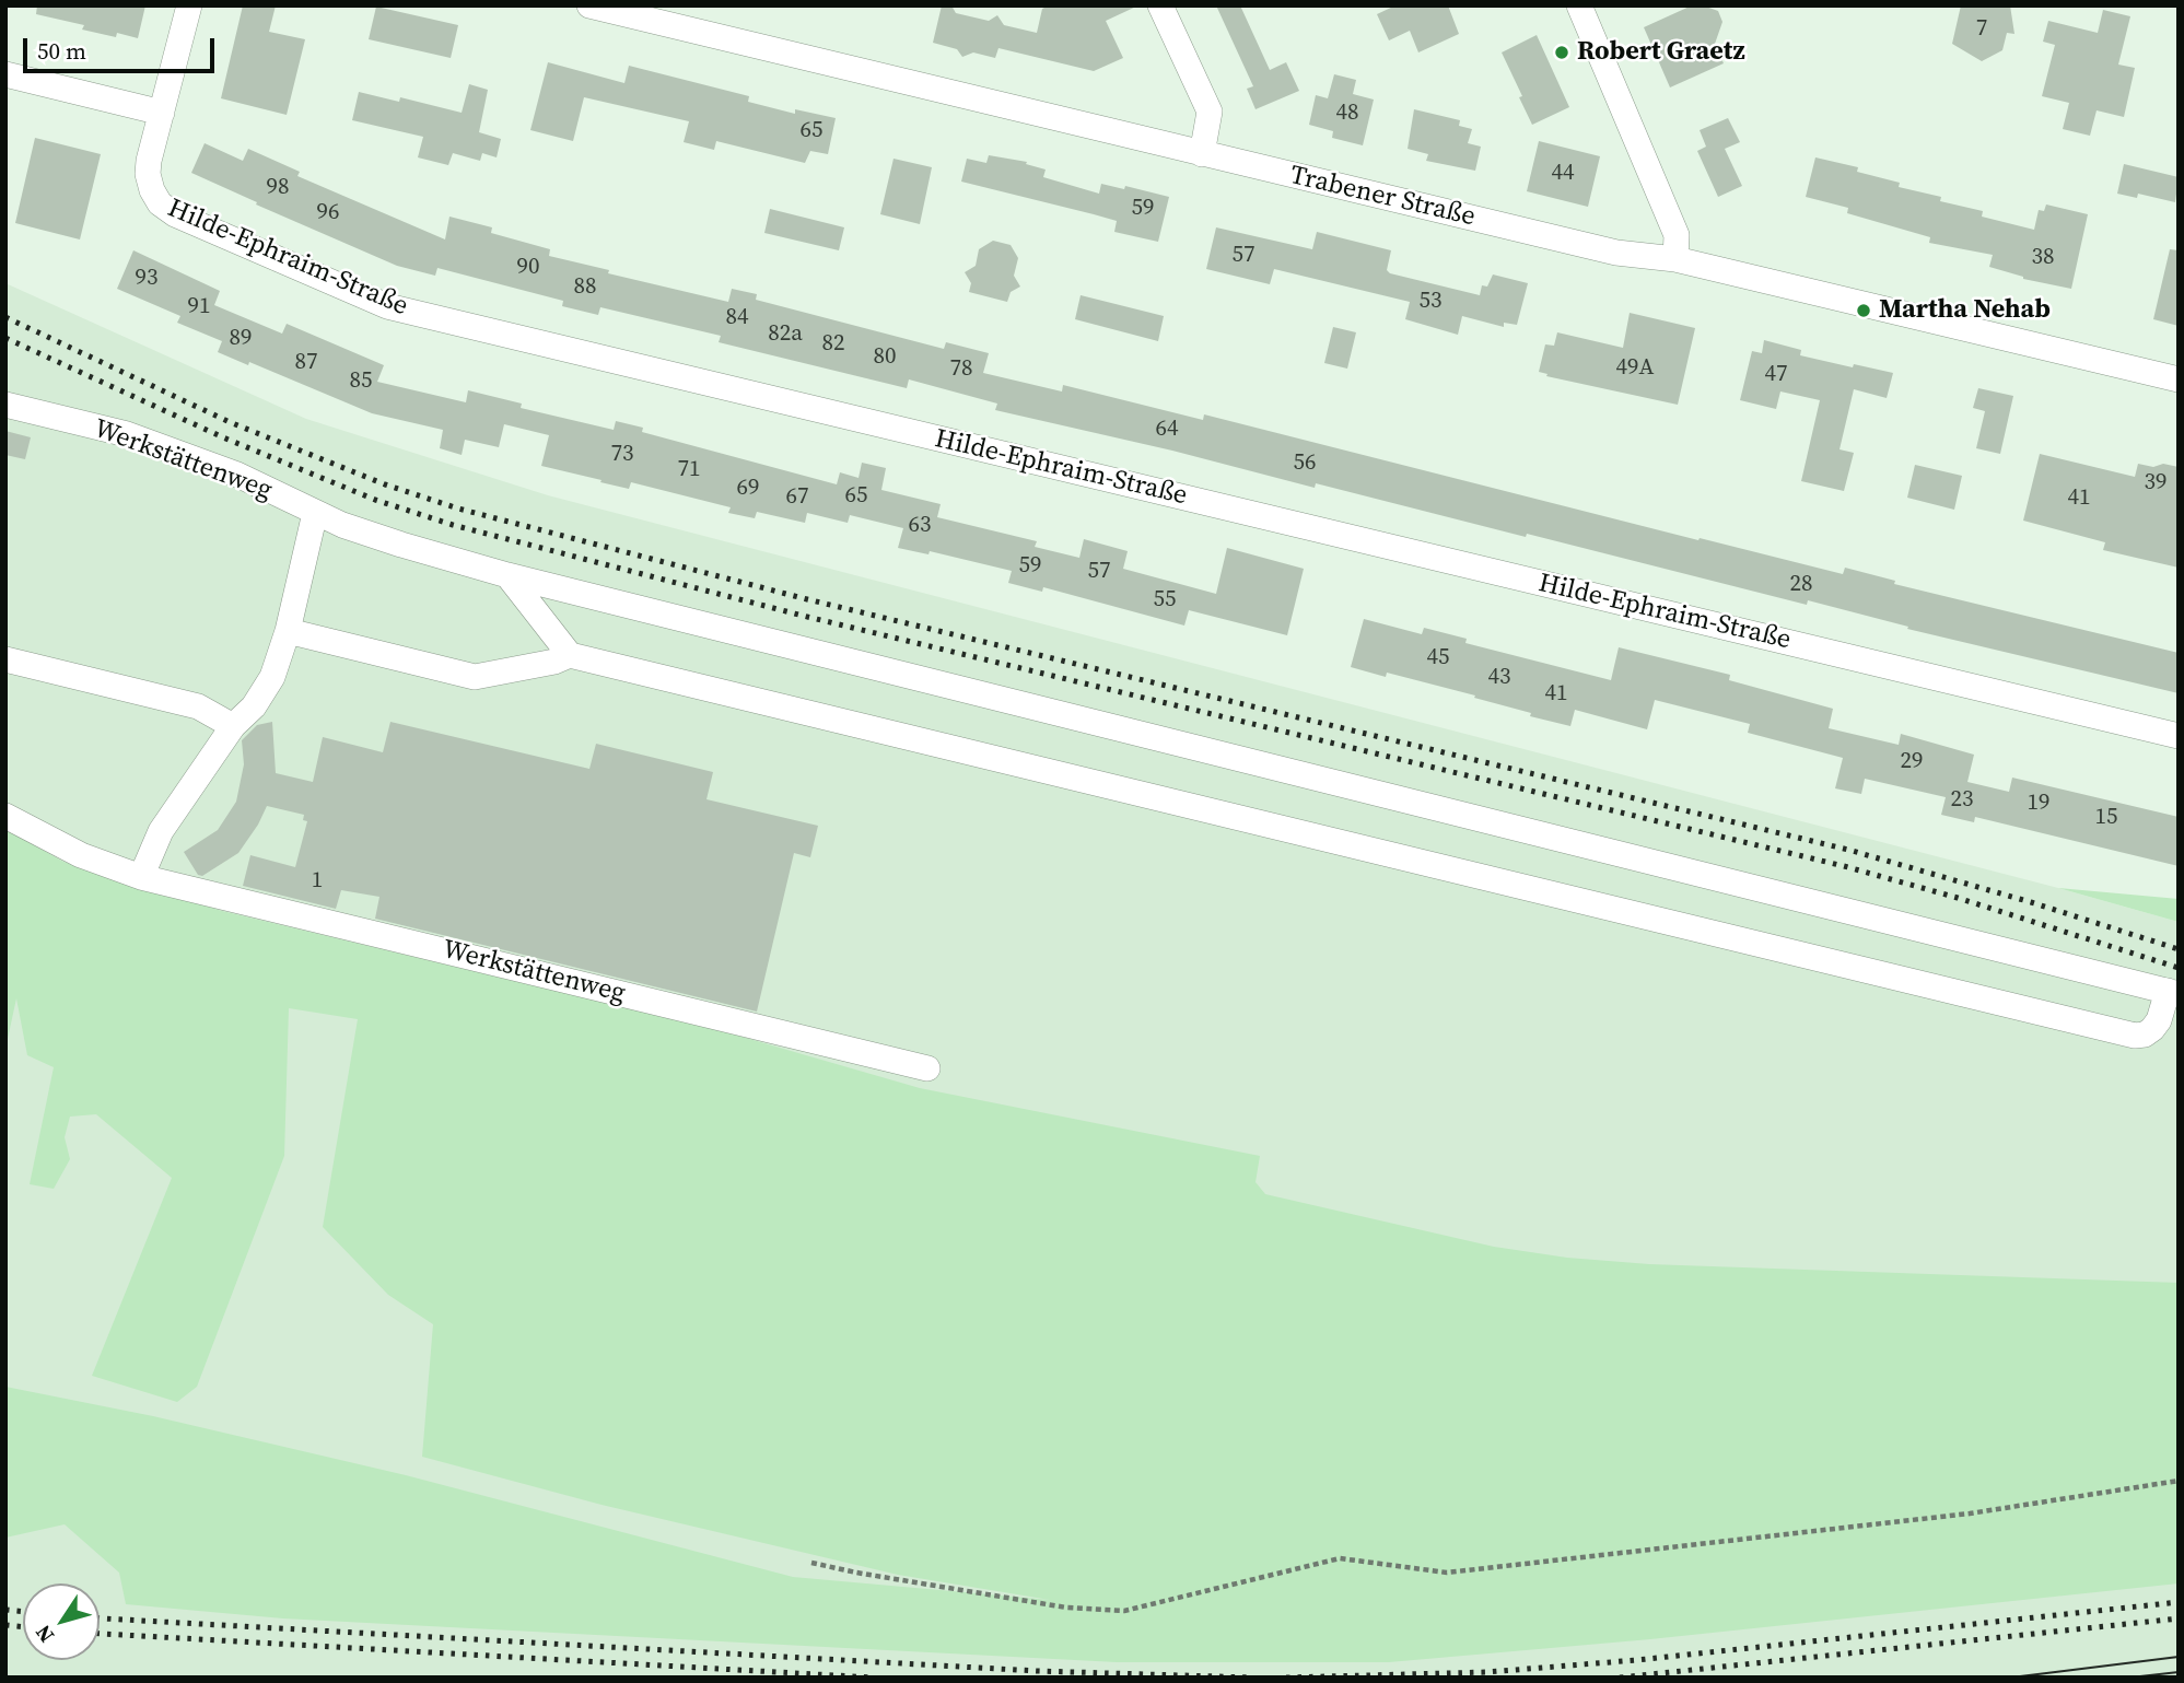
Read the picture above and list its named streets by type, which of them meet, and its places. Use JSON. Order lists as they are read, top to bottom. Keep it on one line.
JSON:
{"streets":{"street":["Trabener Straße","Hilde-Ephraim-Straße","Werkstättenweg"]},"places":["Robert Graetz","Martha Nehab"],"house_numbers":["7","48","65","44","98","59","96","57","38","90","93","88","53","91","84","82a","89","82","80","87","49A","78","47","85","64","73","56","71","39","69","65","67","41","63","59","57","28","55","45","43","41","29","23","19","15","1"],"scale_bar":"50 m","north":"bottom left"}
